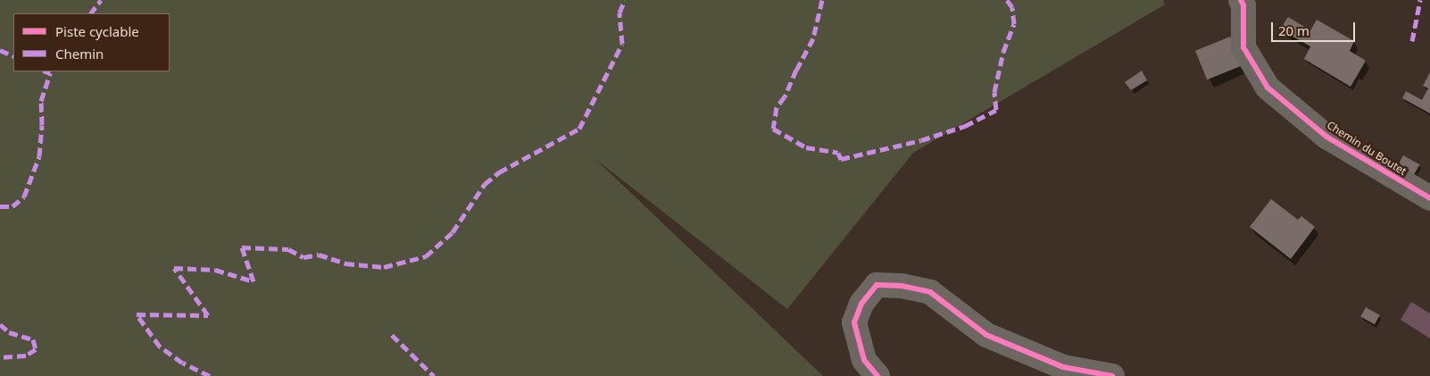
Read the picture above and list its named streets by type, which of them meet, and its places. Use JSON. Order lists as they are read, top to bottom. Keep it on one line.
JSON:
{"streets":{"street":["Chemin du Boutet"]},"legend":["Piste cyclable","Chemin"],"scale_bar":"20 m"}
